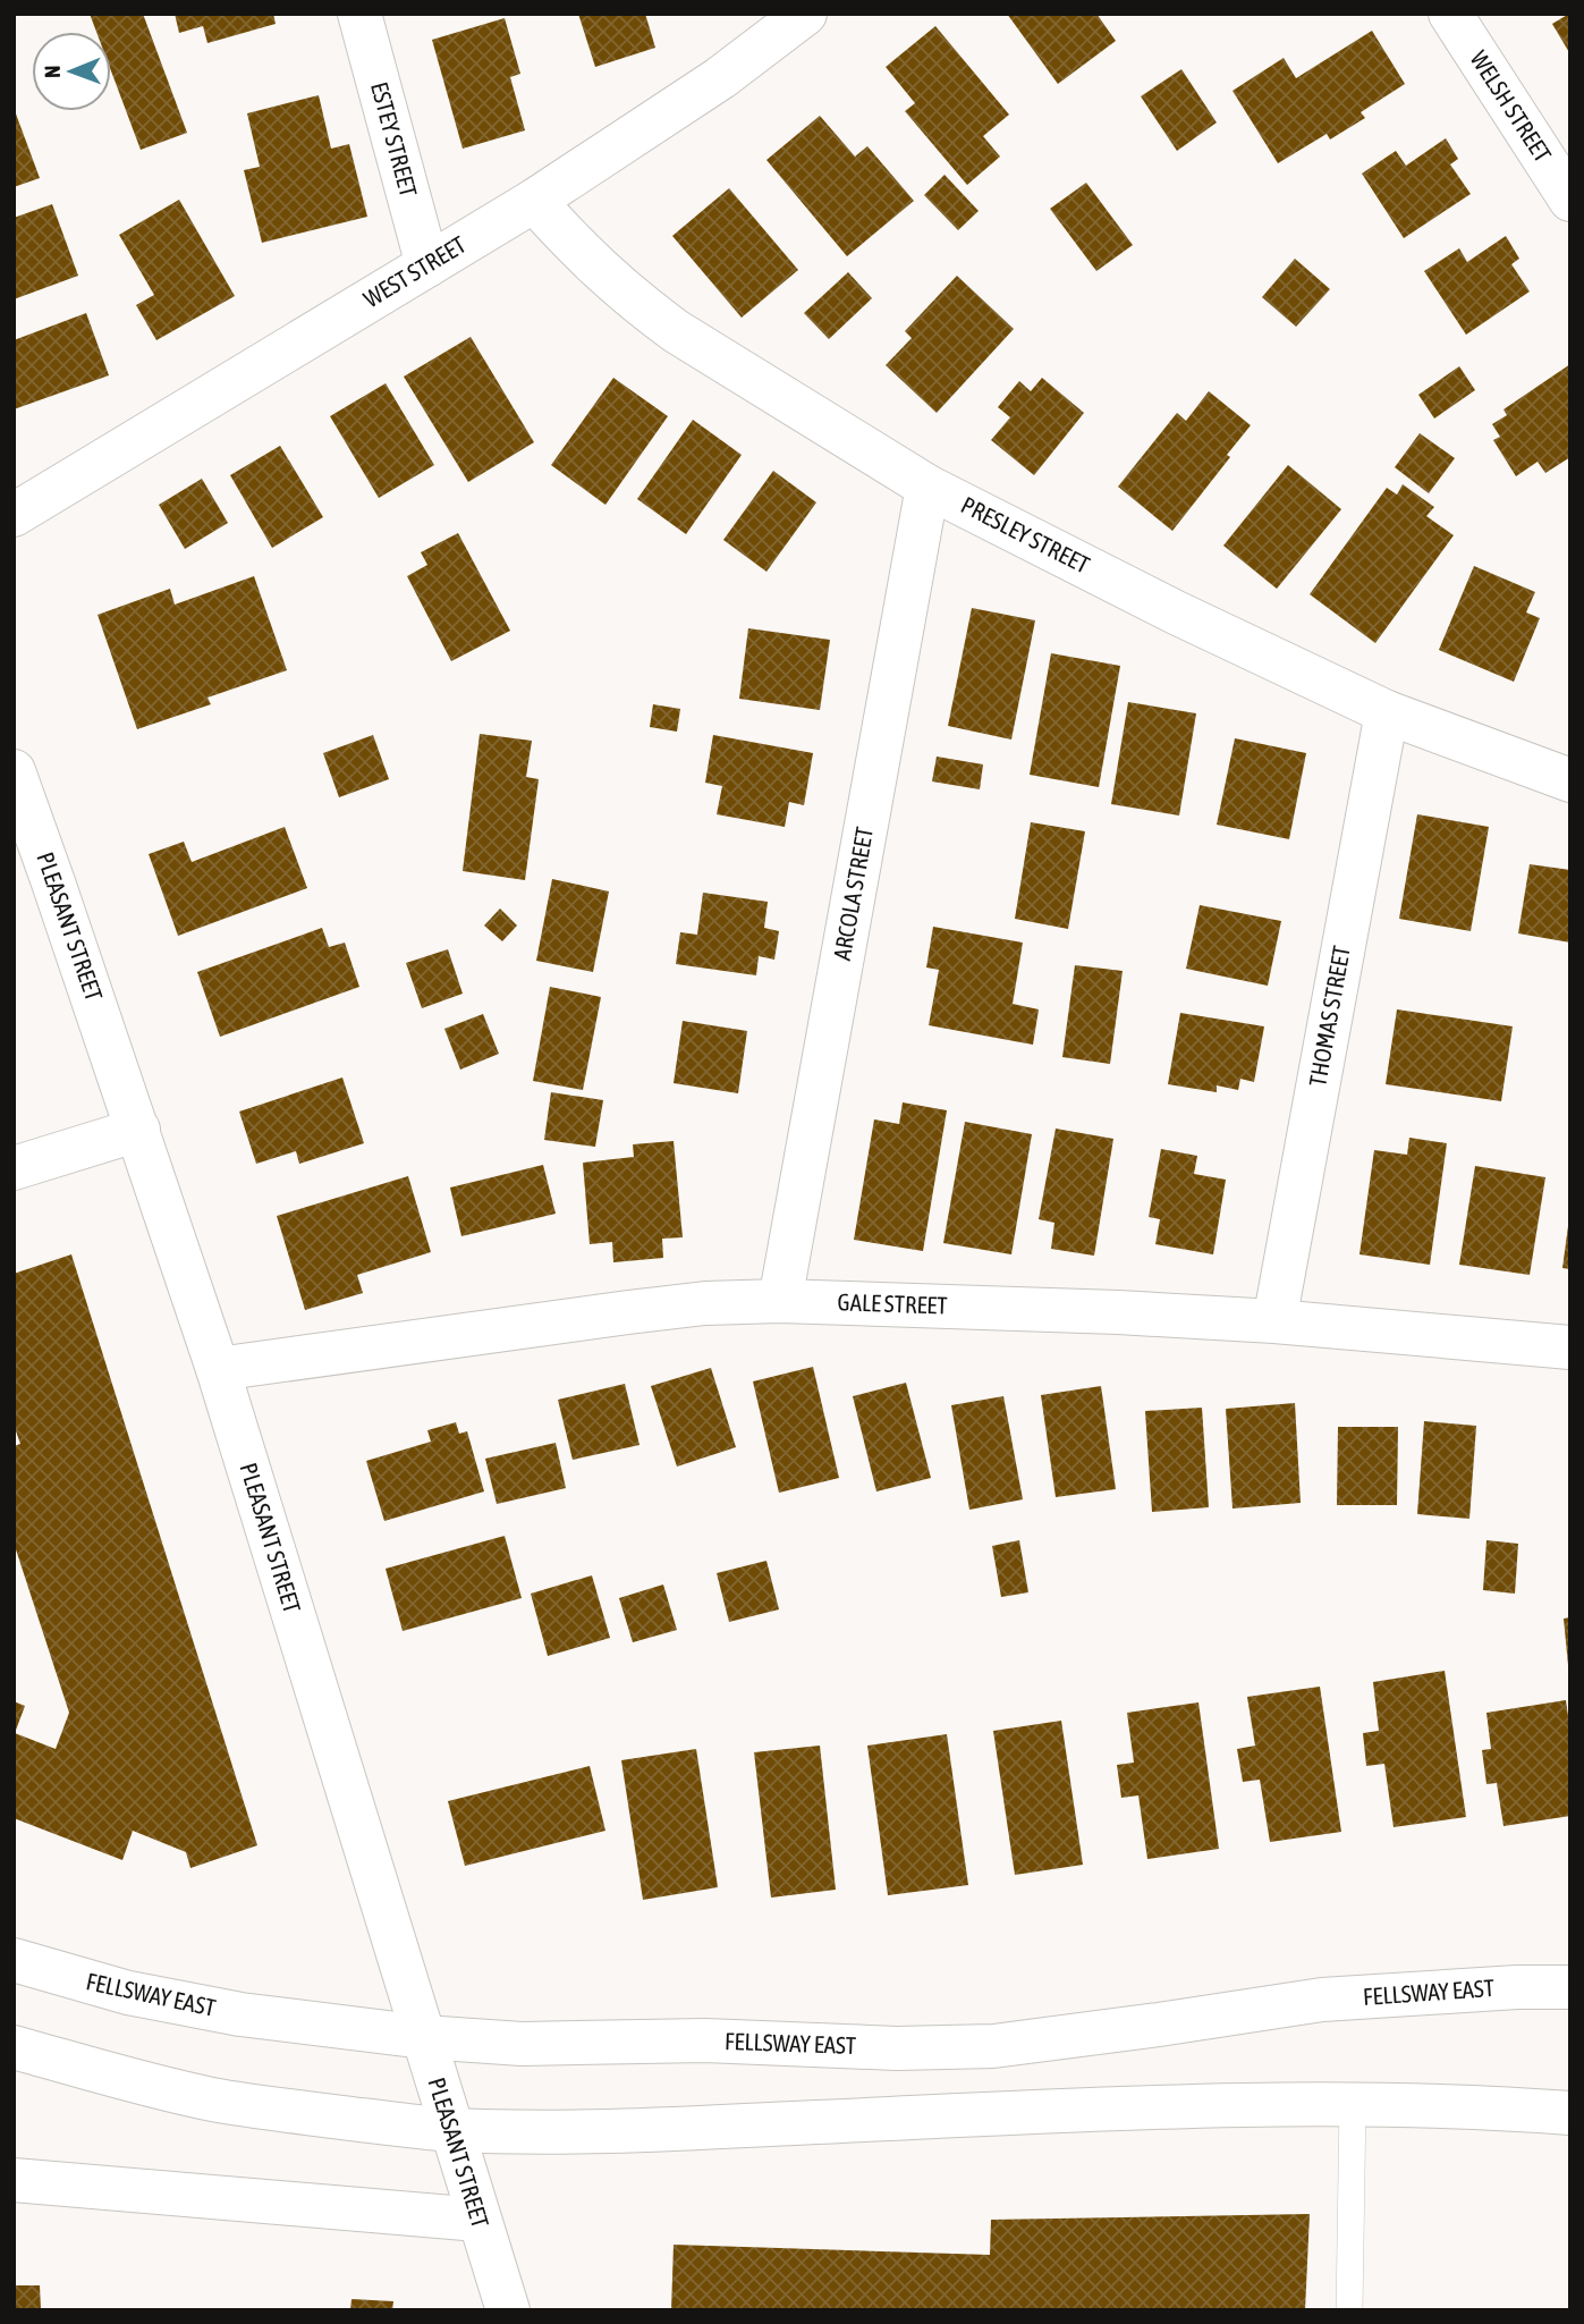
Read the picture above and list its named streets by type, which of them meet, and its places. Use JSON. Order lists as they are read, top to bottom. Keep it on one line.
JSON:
{"streets":{"street":["WELSH STREET","ESTEY STREET","WEST STREET","PRESLEY STREET","ARCOLA STREET","PLEASANT STREET","THOMAS STREET","GALE STREET","FELLSWAY EAST"]},"crossings":[["ESTEY STREET","WEST STREET"],["WEST STREET","PRESLEY STREET"],["PRESLEY STREET","ARCOLA STREET"],["PRESLEY STREET","THOMAS STREET"],["ARCOLA STREET","GALE STREET"],["PLEASANT STREET","GALE STREET"],["PLEASANT STREET","FELLSWAY EAST"],["THOMAS STREET","GALE STREET"]],"north":"left"}
